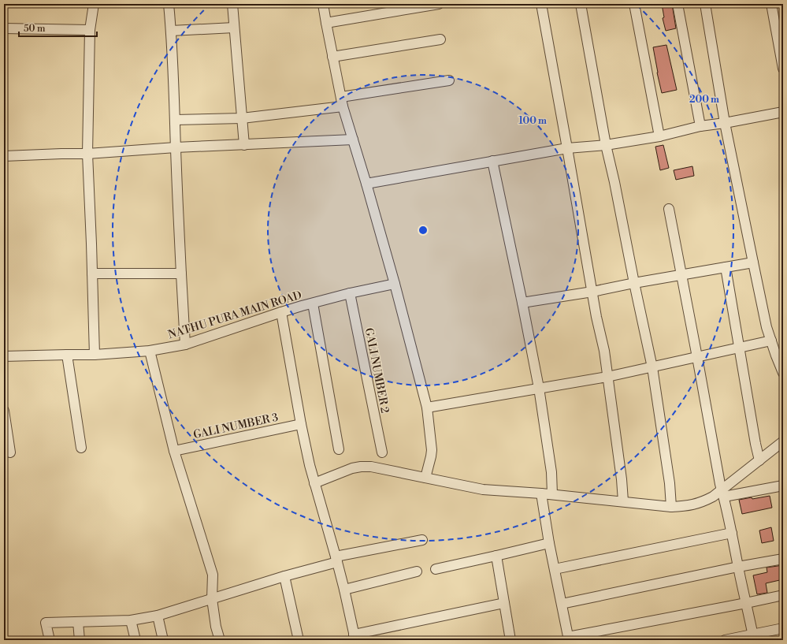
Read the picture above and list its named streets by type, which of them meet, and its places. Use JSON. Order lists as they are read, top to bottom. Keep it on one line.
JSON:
{"streets":{"street":["NATHU PURA MAIN ROAD","GALI NUMBER 2","GALI NUMBER 3"]},"crossings":[["NATHU PURA MAIN ROAD","GALI NUMBER 2"]],"scale_bar":"50 m","rings":["200 m","100 m"]}
